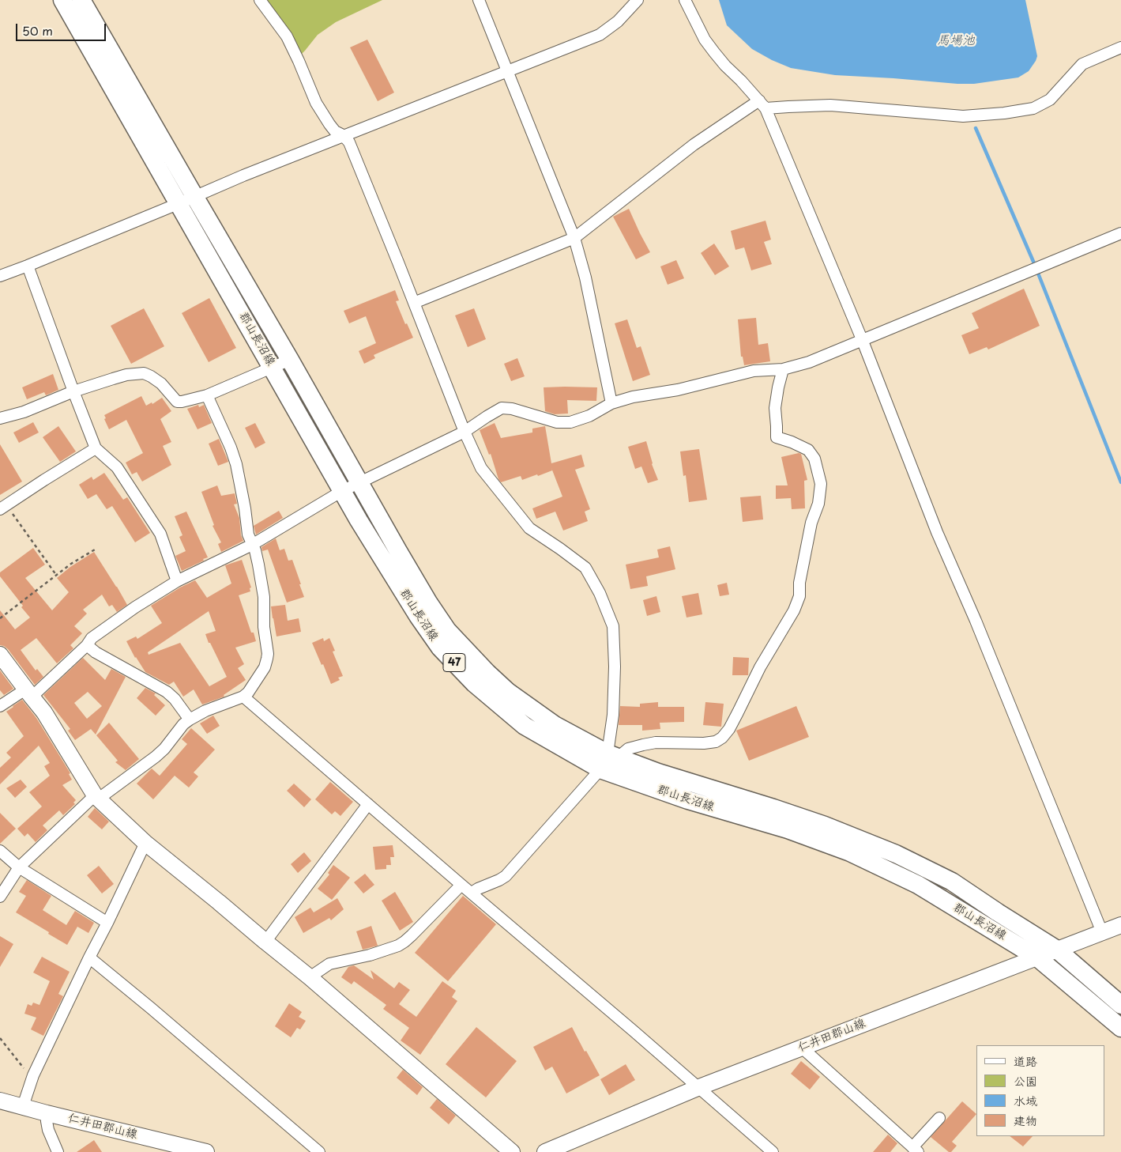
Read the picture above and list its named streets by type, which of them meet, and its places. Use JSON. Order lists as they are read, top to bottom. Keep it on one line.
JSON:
{"streets":{"main road":["郡山長沼線","47","仁井田郡山線"]},"crossings":[["郡山長沼線","仁井田郡山線"]],"water":["馬場池"],"legend":["道路","公園","水域","建物"],"scale_bar":"50 m"}
